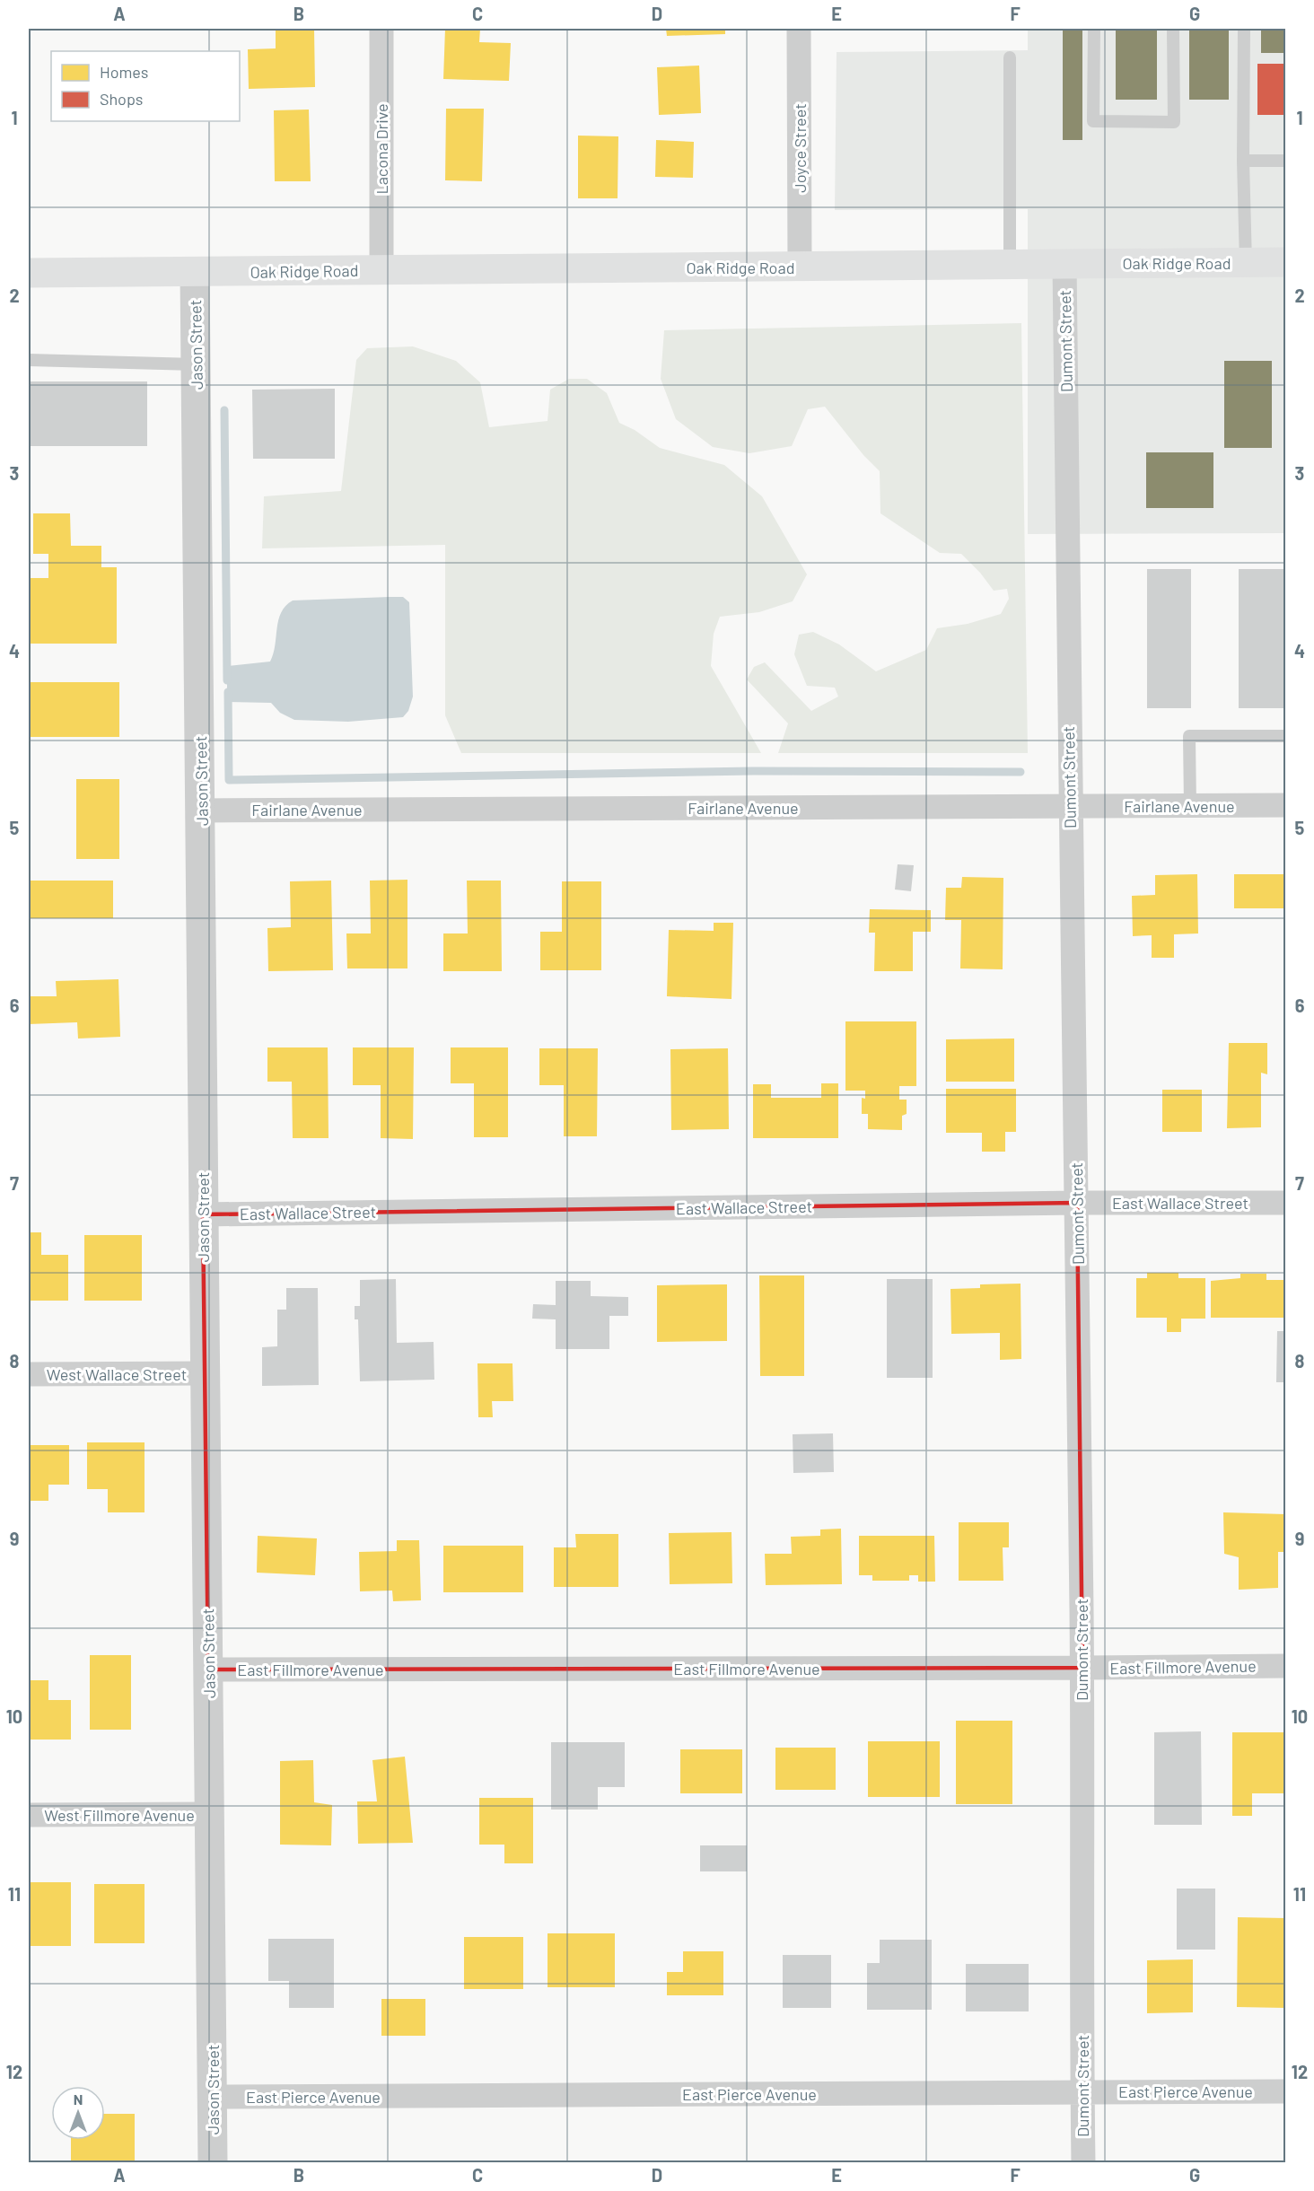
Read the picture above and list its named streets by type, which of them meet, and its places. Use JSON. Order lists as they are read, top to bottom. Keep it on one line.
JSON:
{"streets":{"main road":["Oak Ridge Road"],"street":["Joyce Street","Lacona Drive","Dumont Street","Jason Street","Fairlane Avenue","East Wallace Street","West Wallace Street","East Fillmore Avenue","West Fillmore Avenue","East Pierce Avenue"]},"crossings":[["Joyce Street","Oak Ridge Road"],["Lacona Drive","Oak Ridge Road"],["Oak Ridge Road","Dumont Street"],["Oak Ridge Road","Jason Street"],["Dumont Street","Fairlane Avenue"],["Dumont Street","East Wallace Street"],["Dumont Street","East Fillmore Avenue"],["Dumont Street","East Pierce Avenue"],["Jason Street","Fairlane Avenue"],["Jason Street","East Wallace Street"],["Jason Street","West Wallace Street"],["Jason Street","East Fillmore Avenue"],["Jason Street","West Fillmore Avenue"],["Jason Street","East Pierce Avenue"]],"legend":["Homes","Shops"],"north":"top","grid":{"columns":["A","B","C","D","E","F","G"],"rows":["1","2","3","4","5","6","7","8","9","10","11","12"]}}
